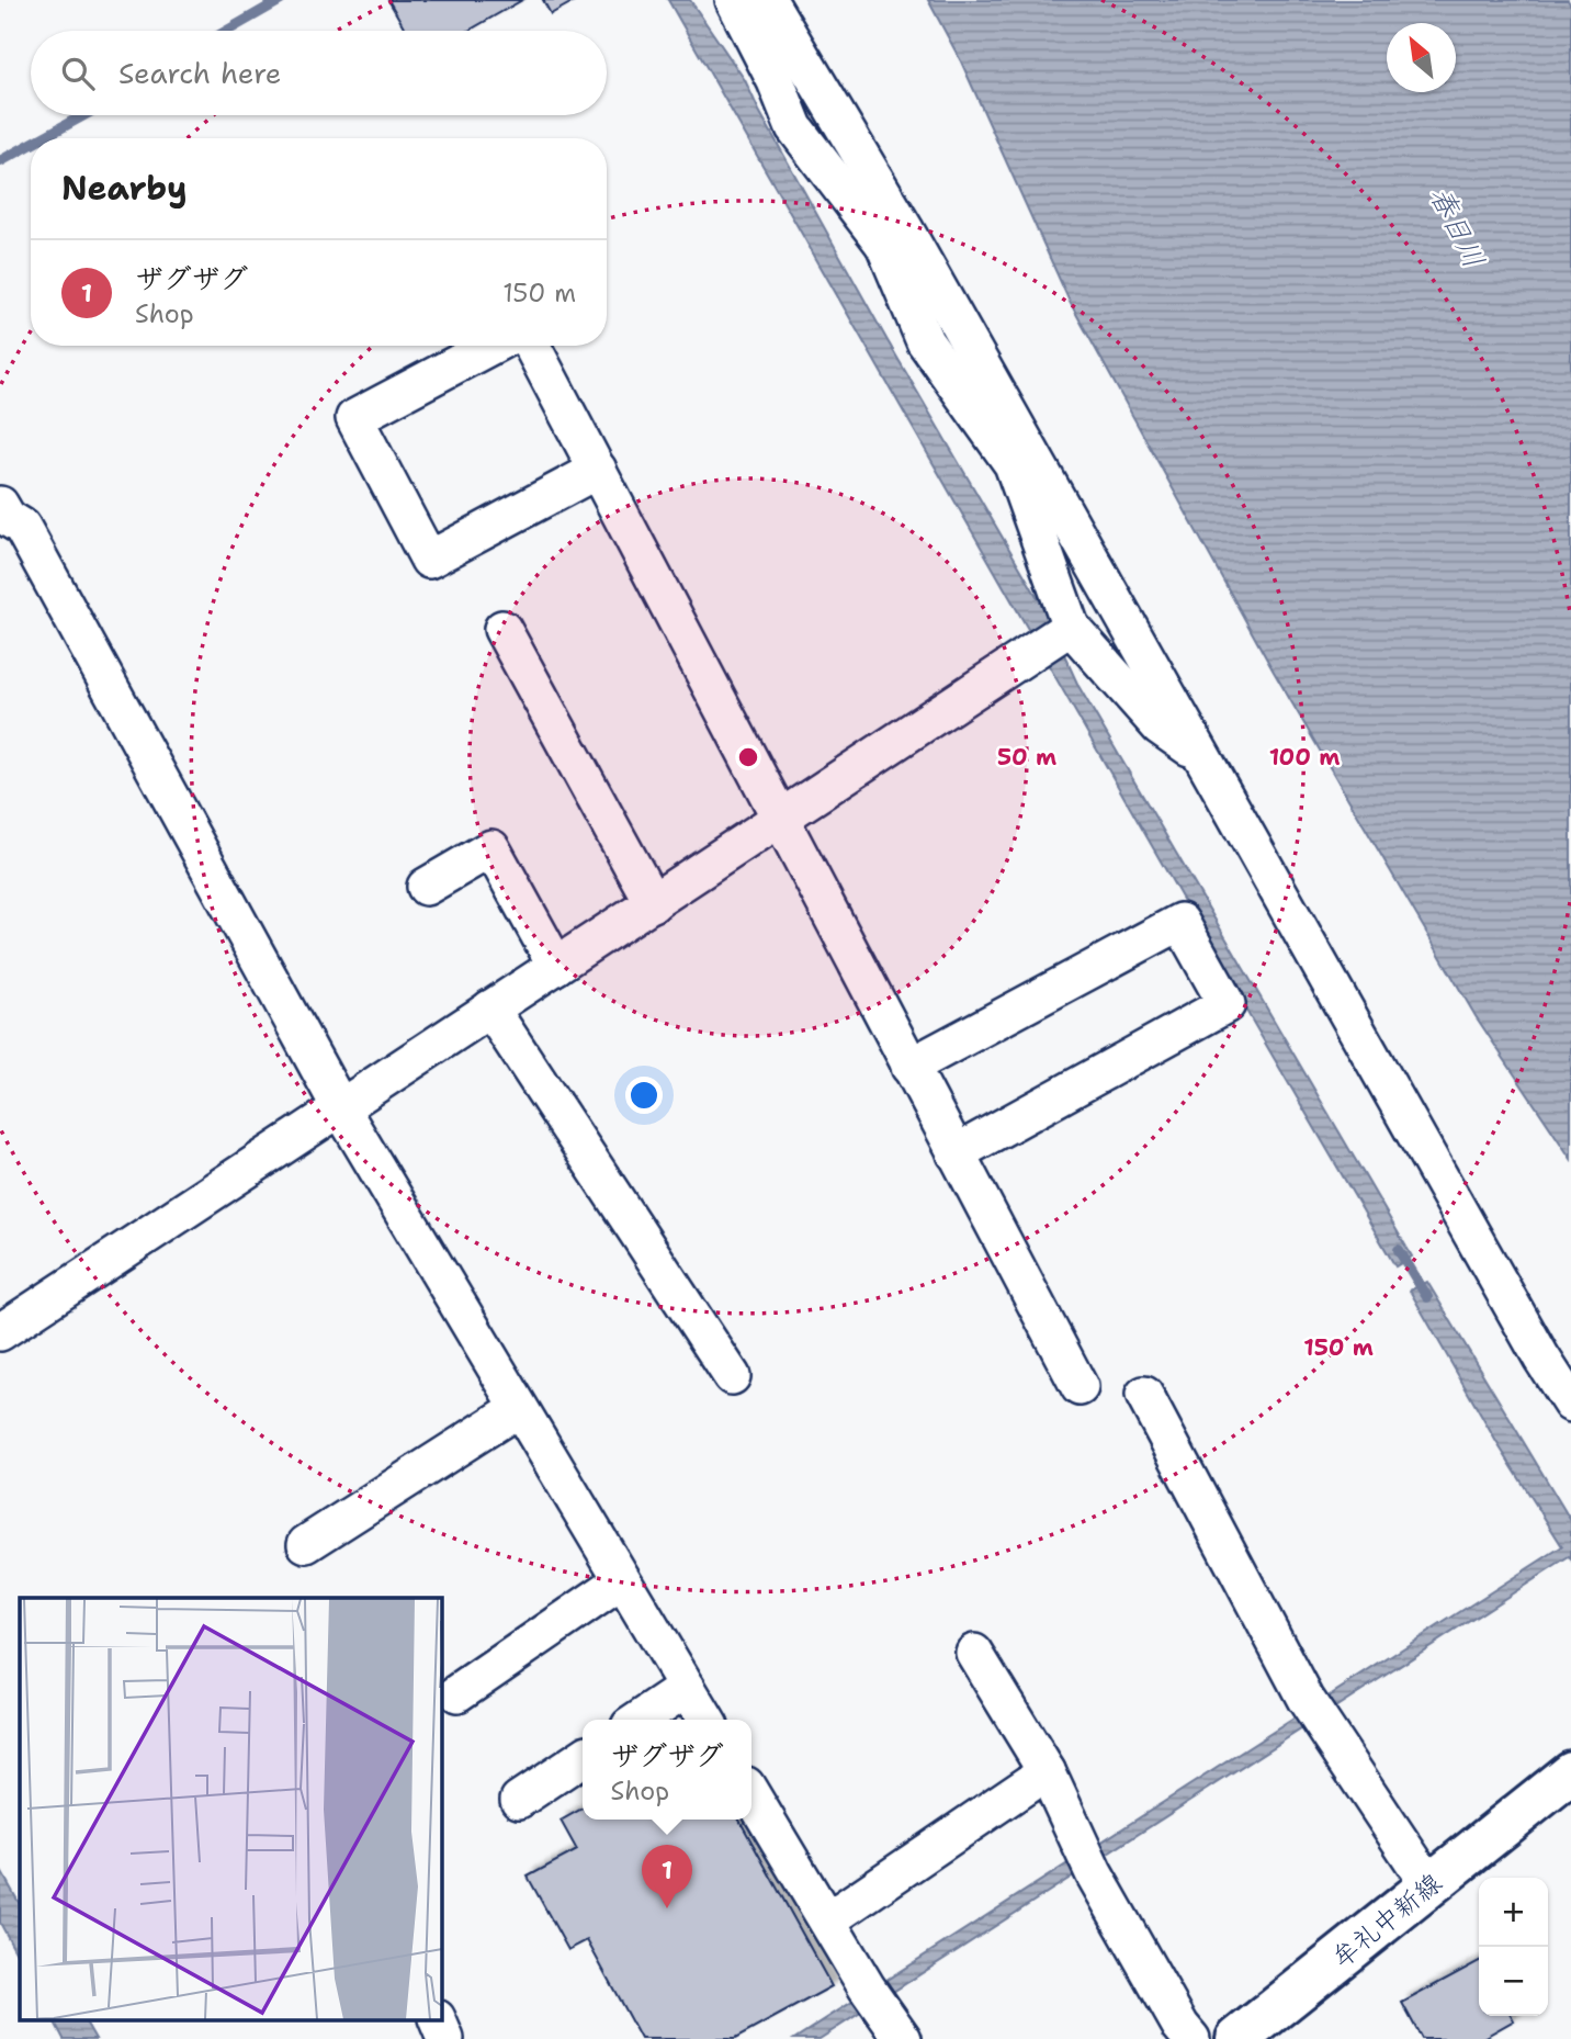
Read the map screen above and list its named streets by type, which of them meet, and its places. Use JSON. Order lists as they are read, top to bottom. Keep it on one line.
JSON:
{"streets":{"main road":["牟礼中新線"]},"water":["春日川"],"north":"top left","page":{"search":"Search here","heading":"Nearby","list":[{"mark":"1","name":"ザグザグ","note":"Shop","value":"150 m"}],"popup":["ザグザグ","Shop"],"pins":"1","map_buttons":["+","−"]},"rings":["50 m","100 m","150 m"]}
